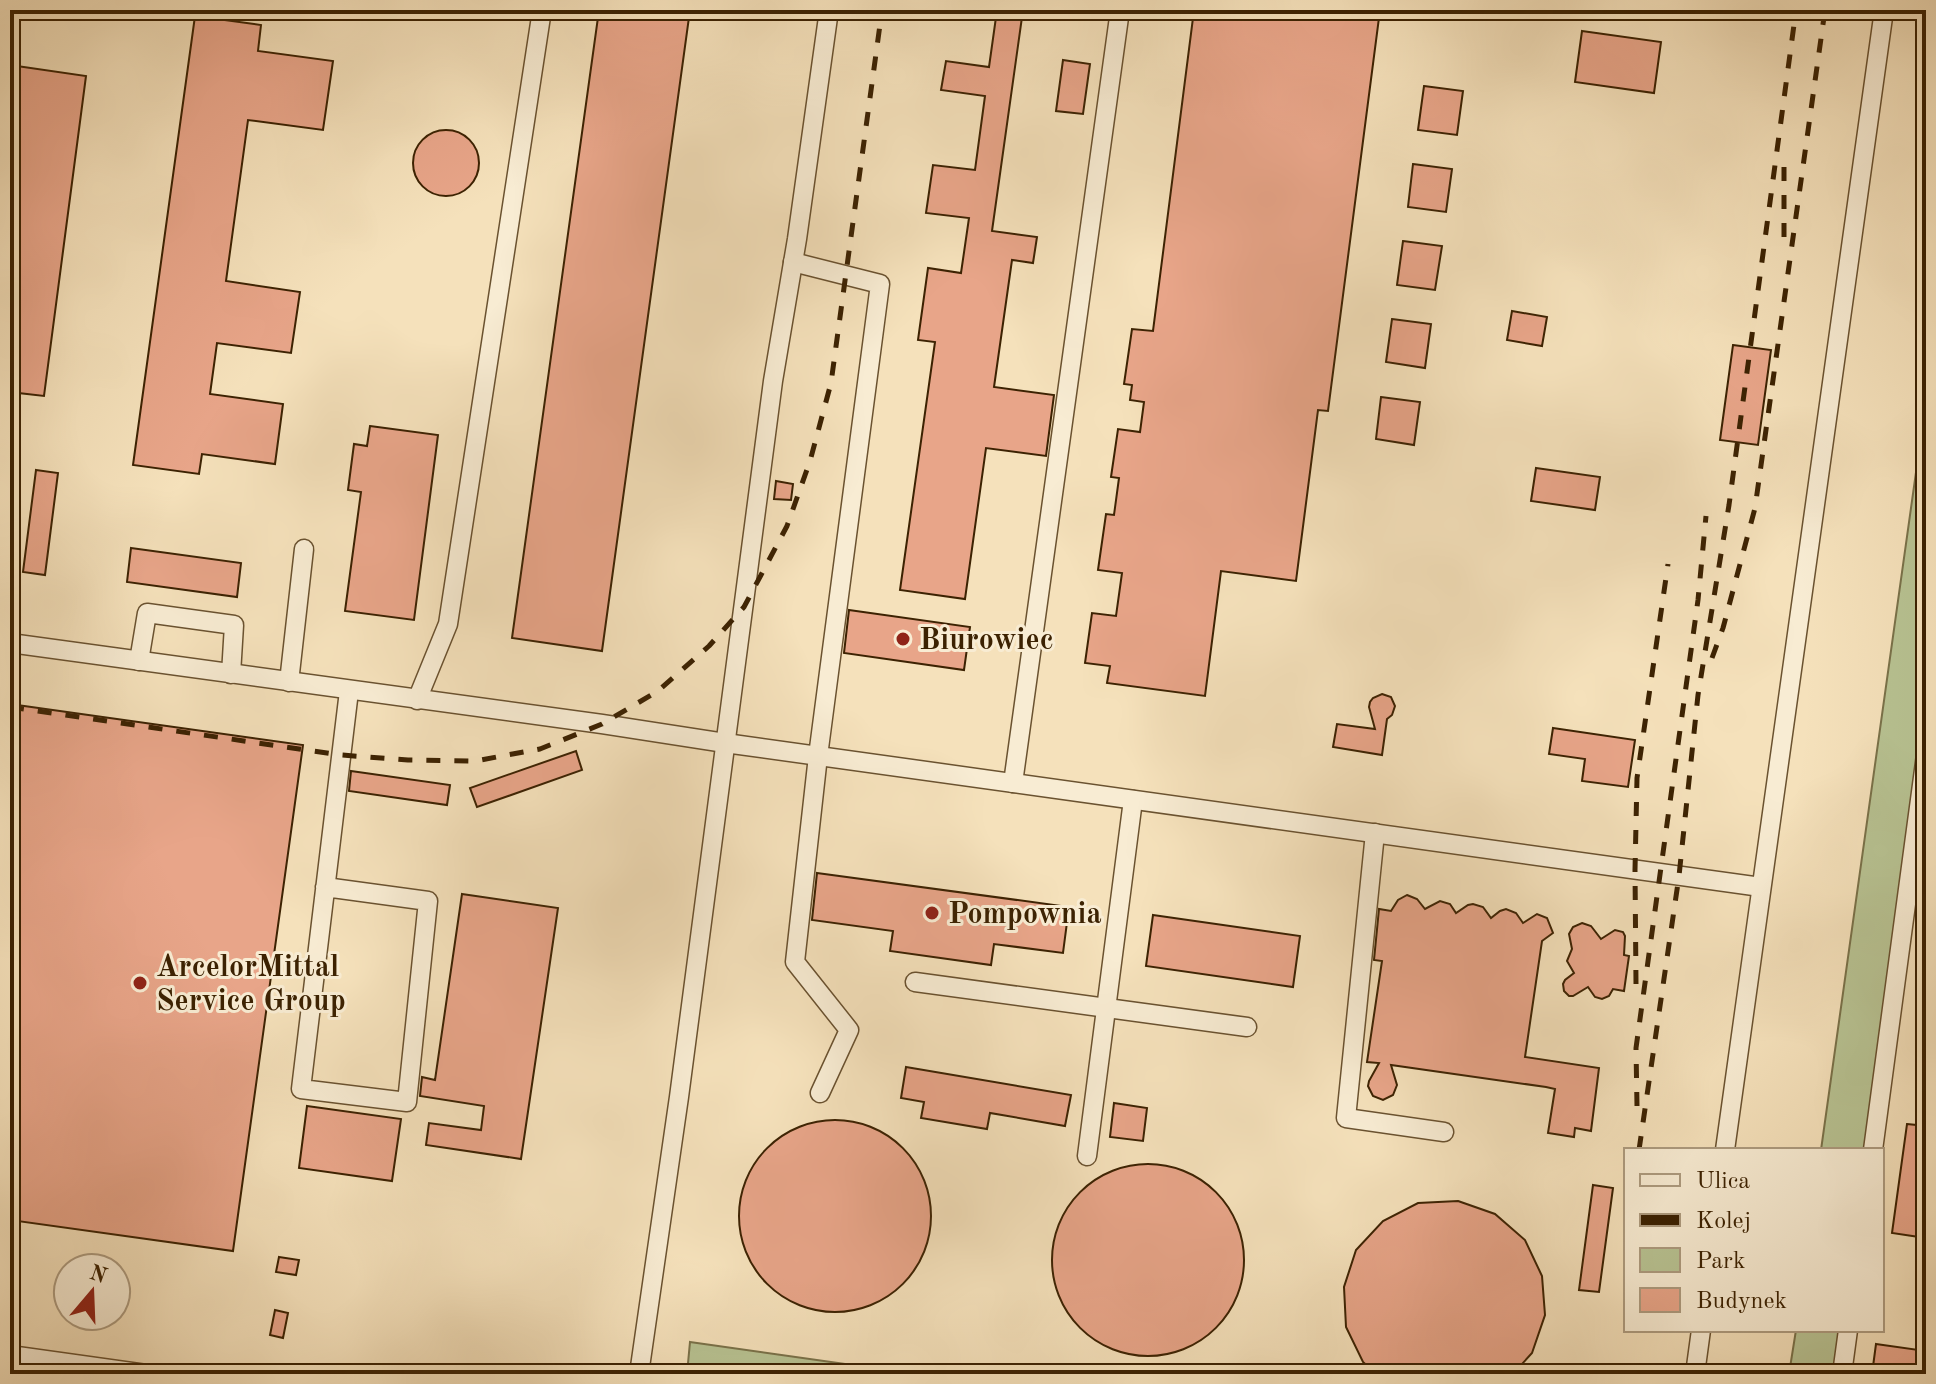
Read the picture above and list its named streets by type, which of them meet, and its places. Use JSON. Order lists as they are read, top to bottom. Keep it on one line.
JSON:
{"places":["Biurowiec","Pompownia","ArcelorMittal Service Group"],"legend":["Ulica","Kolej","Park","Budynek"],"north":"top"}
